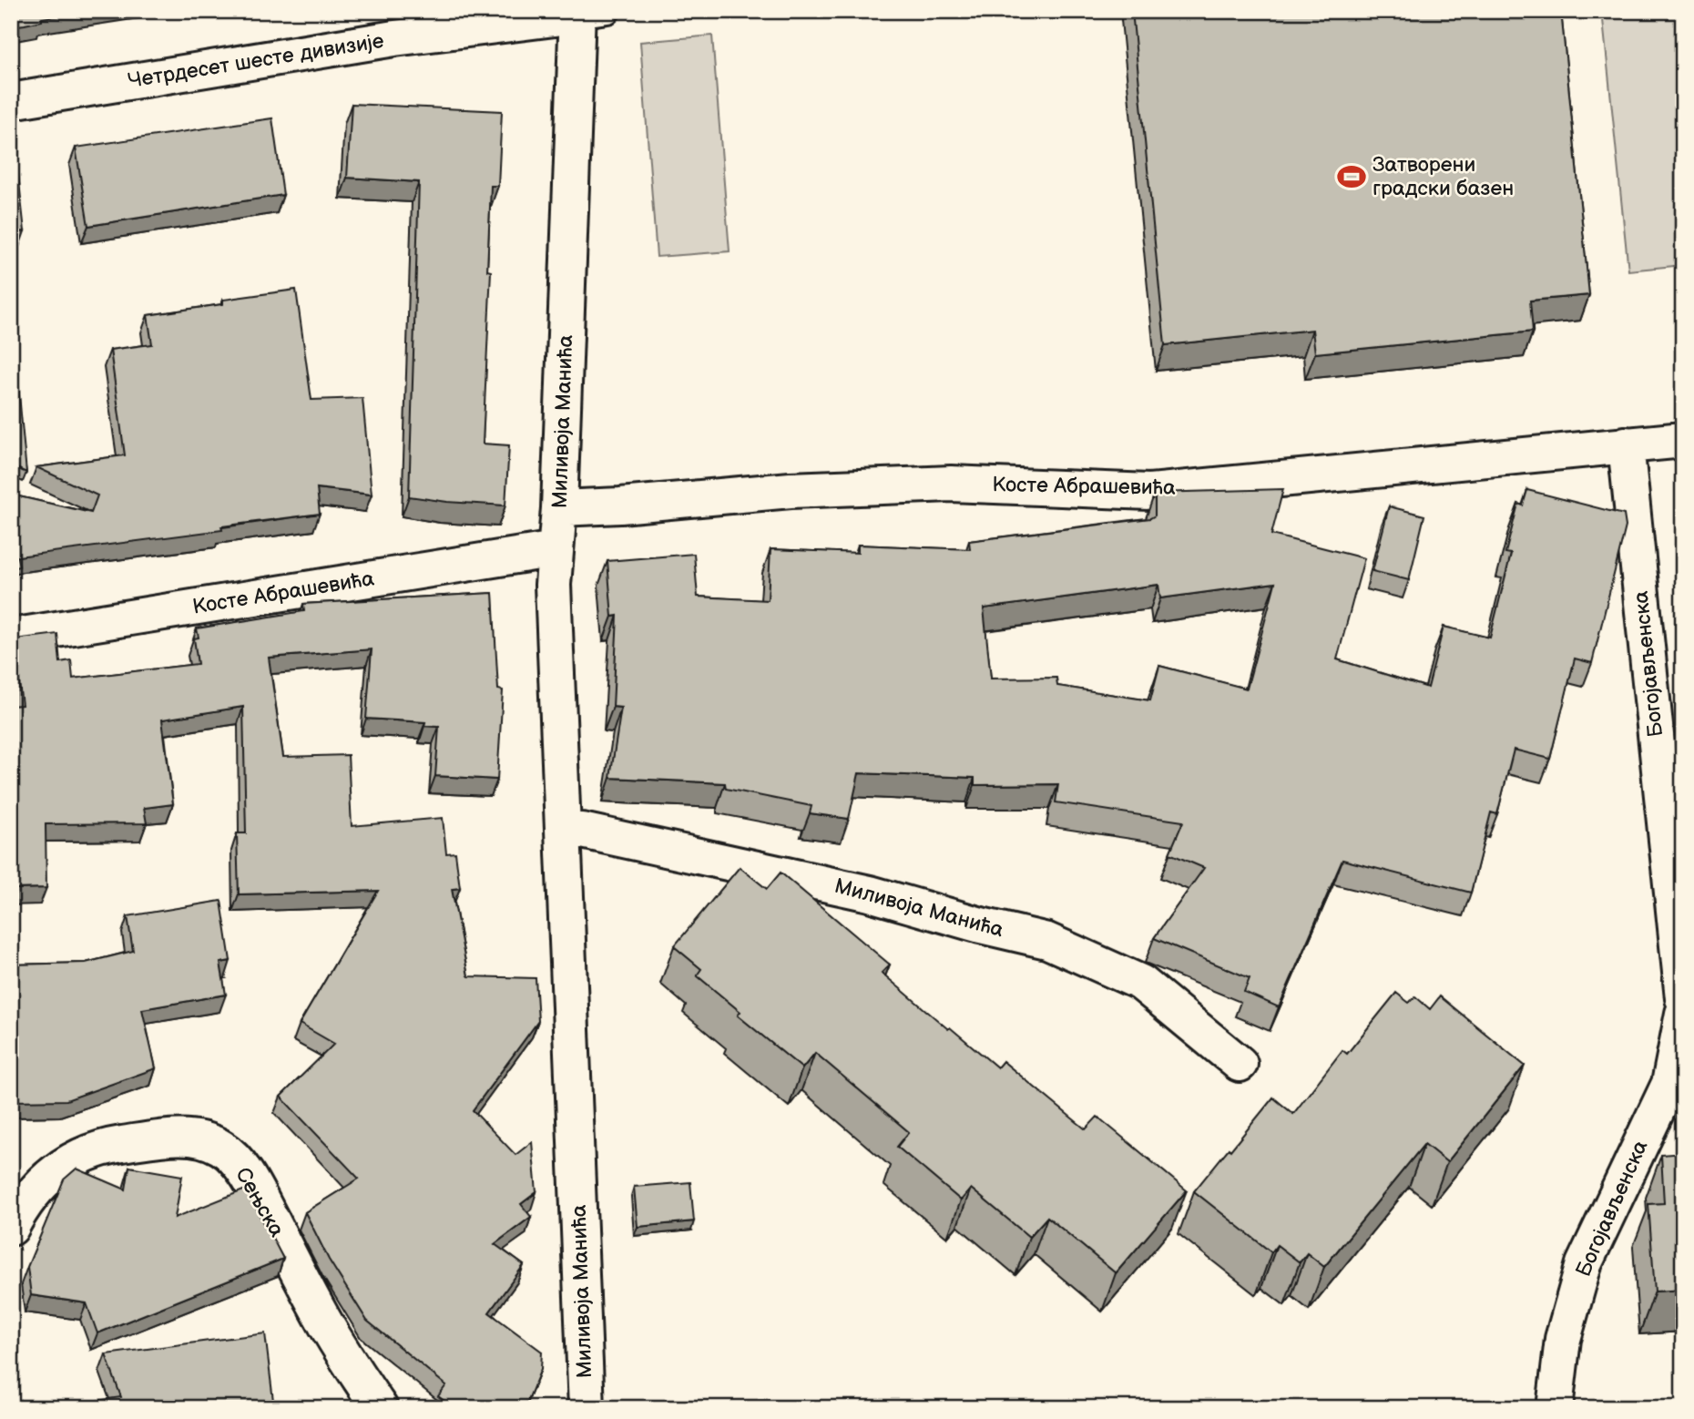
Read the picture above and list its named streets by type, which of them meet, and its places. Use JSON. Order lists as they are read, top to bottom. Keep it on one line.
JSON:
{"streets":{"street":["Четрдесет шесте дивизије","Миливоја Манића","Косте Абрашевића","Богојављенска","Сењска"]},"crossings":[["Четрдесет шесте дивизије","Миливоја Манића"],["Миливоја Манића","Косте Абрашевића"],["Косте Абрашевића","Богојављенска"]],"places":{"sports":["Затворени градски базен"]}}
